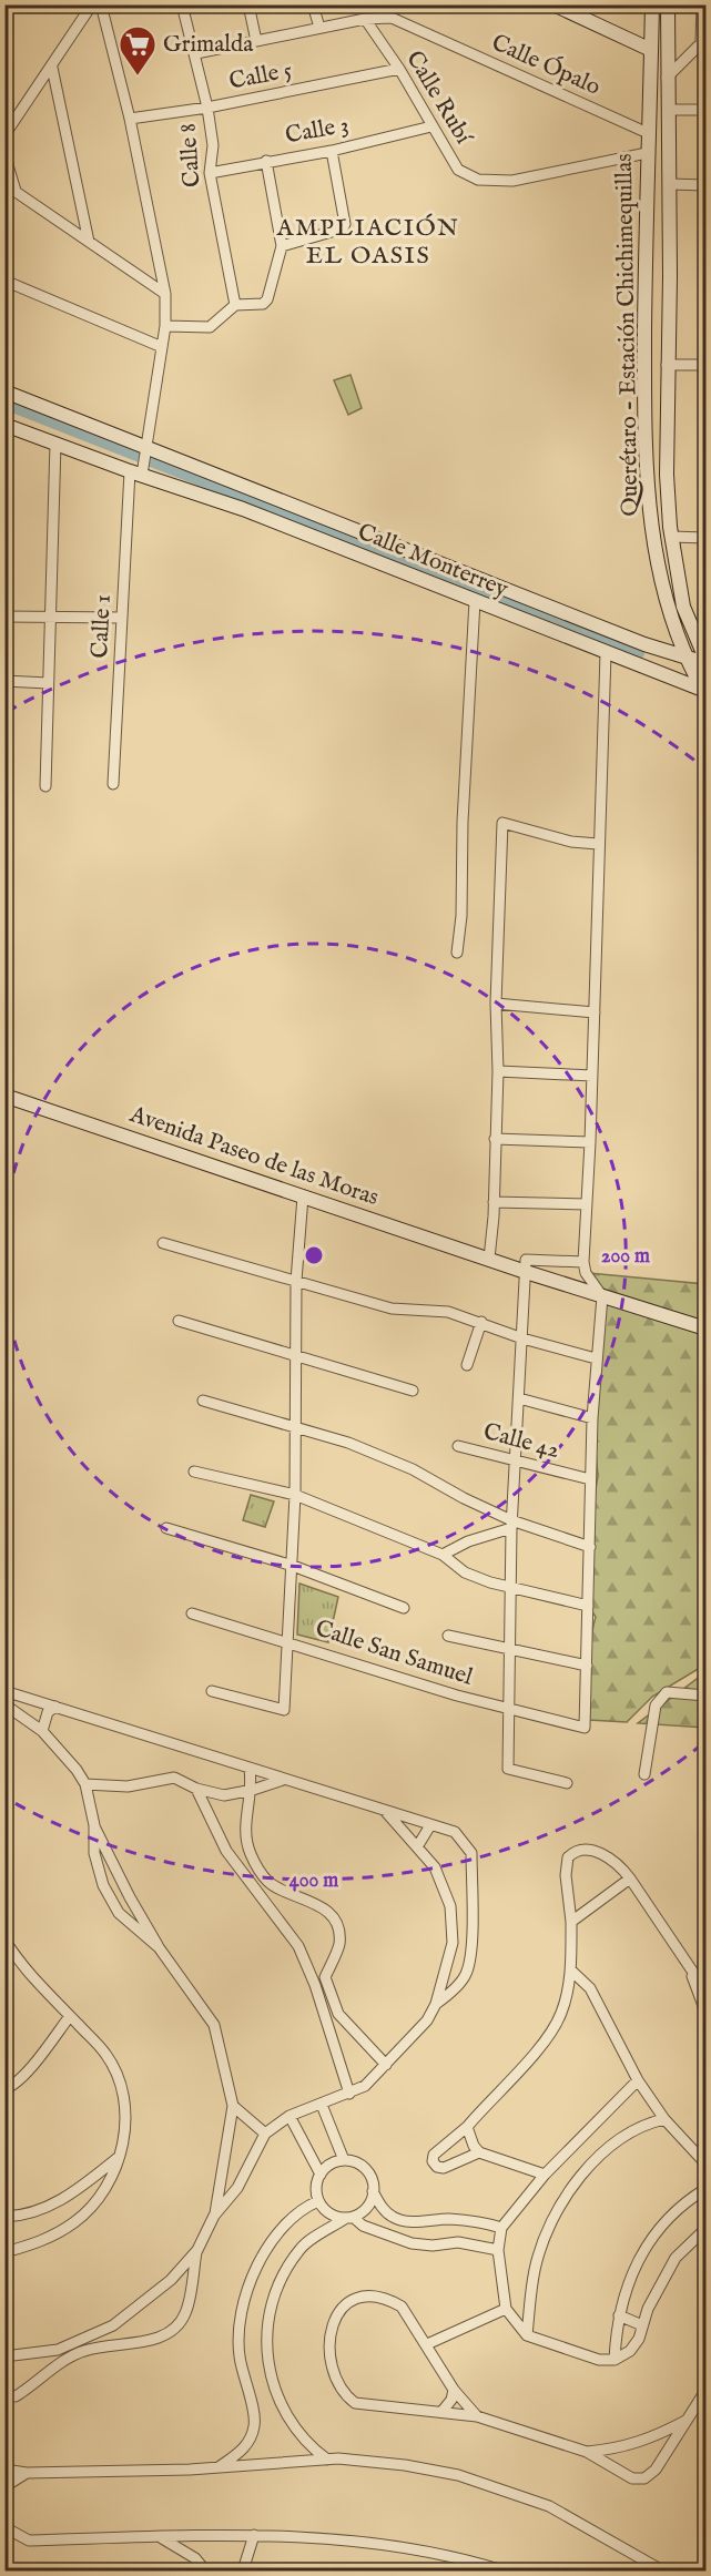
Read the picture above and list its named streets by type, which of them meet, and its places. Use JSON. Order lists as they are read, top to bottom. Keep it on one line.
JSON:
{"streets":{"main road":["Querétaro - Estación Chichimequillas","Calle Monterrey","Avenida Paseo de las Moras"],"street":["Calle Ópalo","Calle 5","Calle Rubí","Calle 3","Calle 8","Calle 1","Calle 42","Calle San Samuel"]},"crossings":[["Calle Ópalo","Calle Rubí"],["Calle Ópalo","Calle 8"],["Calle Ópalo","Querétaro - Estación Chichimequillas"],["Calle 5","Calle Rubí"],["Calle 5","Calle 8"],["Calle 5","Calle 1"],["Calle Rubí","Calle 3"],["Calle Rubí","Querétaro - Estación Chichimequillas"],["Calle 3","Calle 8"],["Querétaro - Estación Chichimequillas","Calle Monterrey"],["Calle Monterrey","Calle 1"]],"districts":["AMPLIACIÓN EL OASIS"],"places":{"supermarket":["Grimalda"]},"rings":["200 m","400 m"]}
